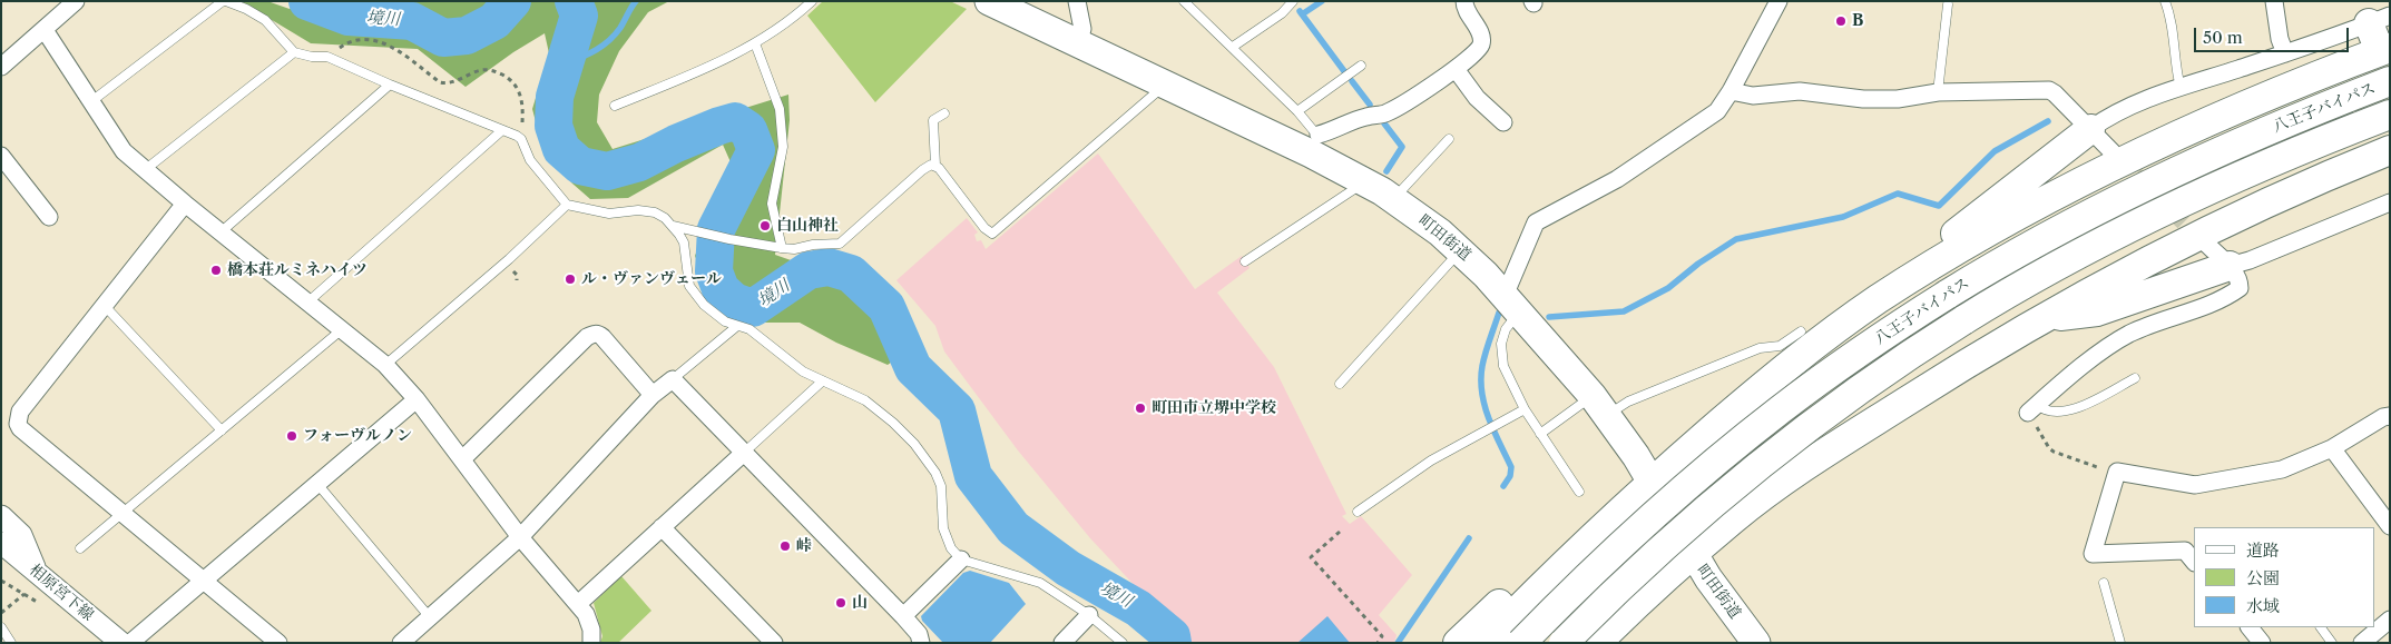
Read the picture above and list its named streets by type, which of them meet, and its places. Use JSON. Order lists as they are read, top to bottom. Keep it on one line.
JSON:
{"streets":{"highway":["八王子バイパス"],"main road":["町田街道"],"street":["相原宮下線"]},"water":["境川"],"places":["B","白山神社","橋本荘ルミネハイツ","ル・ヴァンヴェール","町田市立堺中学校","フォーヴルノン","峠","山"],"legend":["道路","公園","水域"],"scale_bar":"50 m"}
